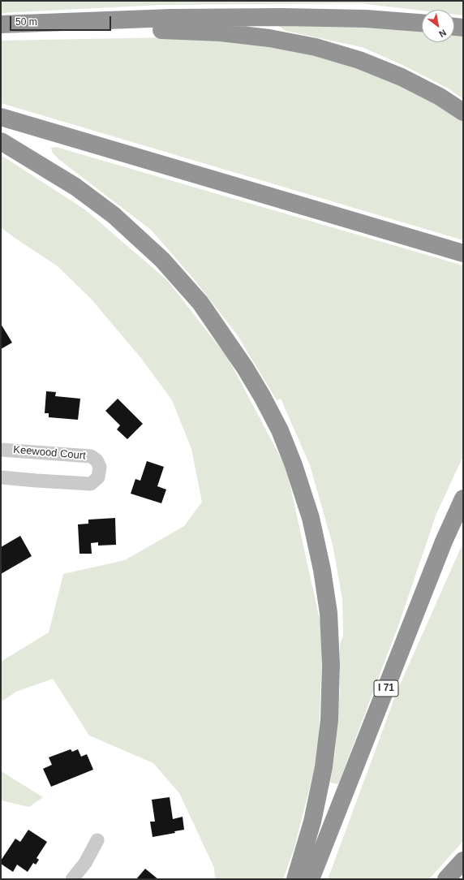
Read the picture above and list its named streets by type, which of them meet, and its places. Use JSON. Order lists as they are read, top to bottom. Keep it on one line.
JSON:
{"streets":{"highway":["I 71"],"street":["Keewood Court"]},"scale_bar":"50 m","north":"bottom right"}
